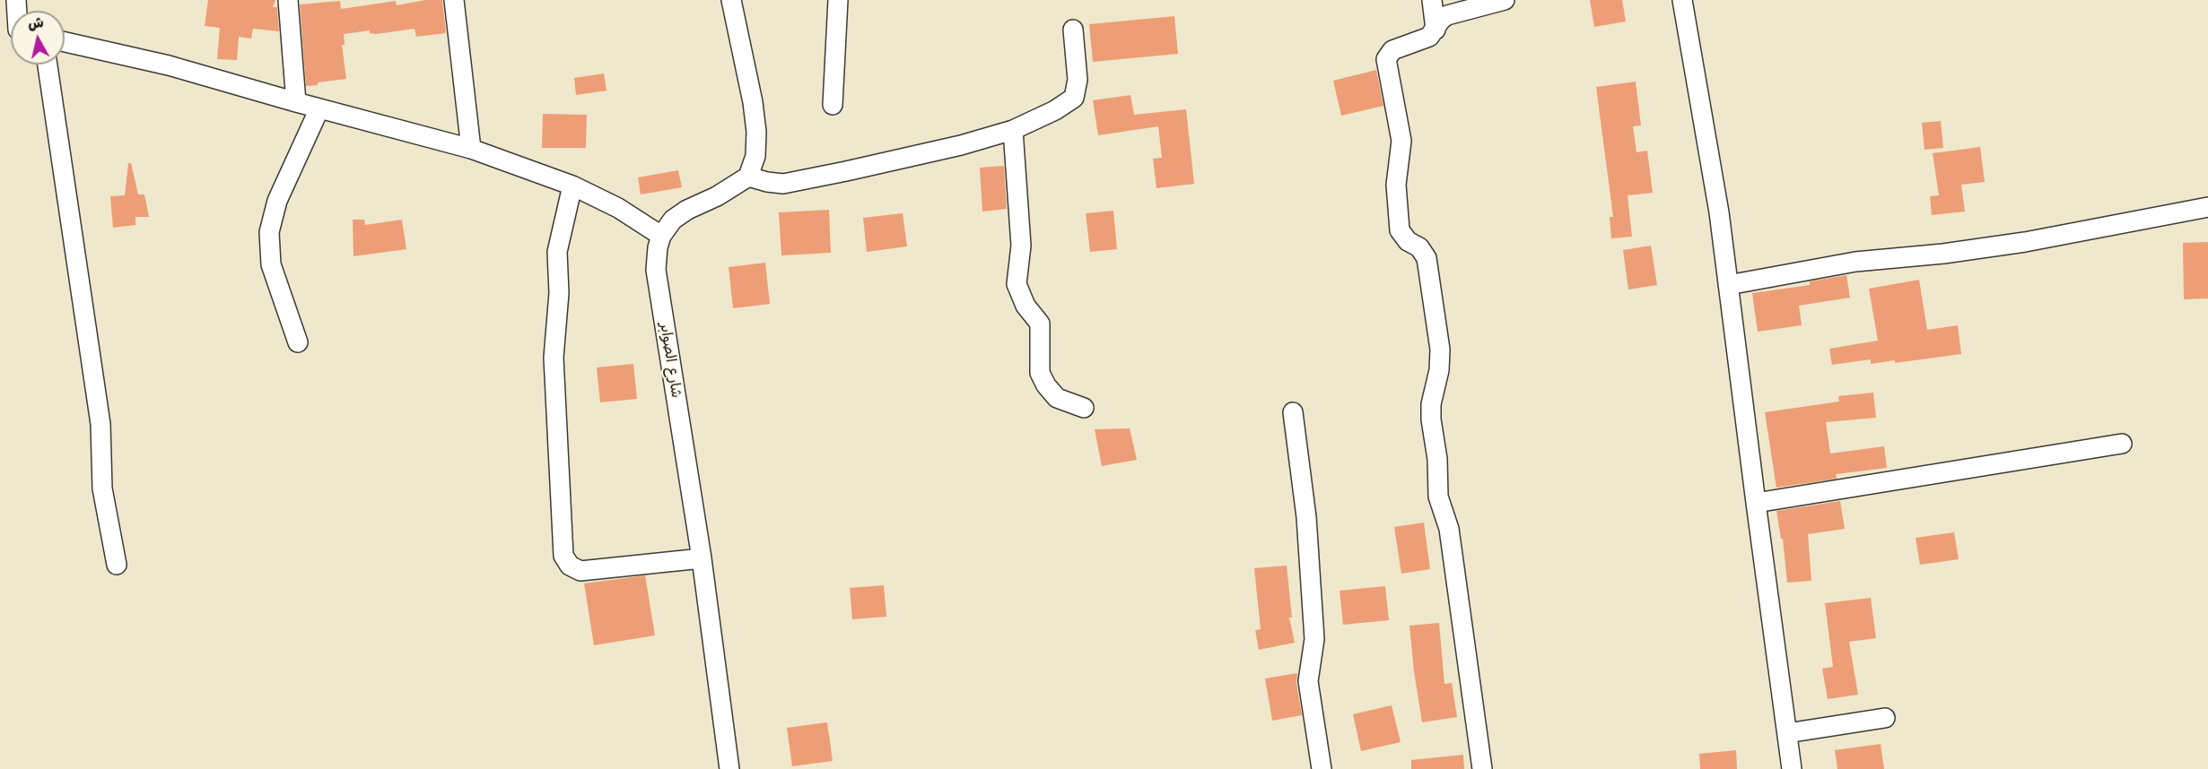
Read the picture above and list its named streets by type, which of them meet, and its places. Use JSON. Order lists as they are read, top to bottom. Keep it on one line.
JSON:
{"streets":{"street":["شارع الصوابر"]},"north":"top"}
